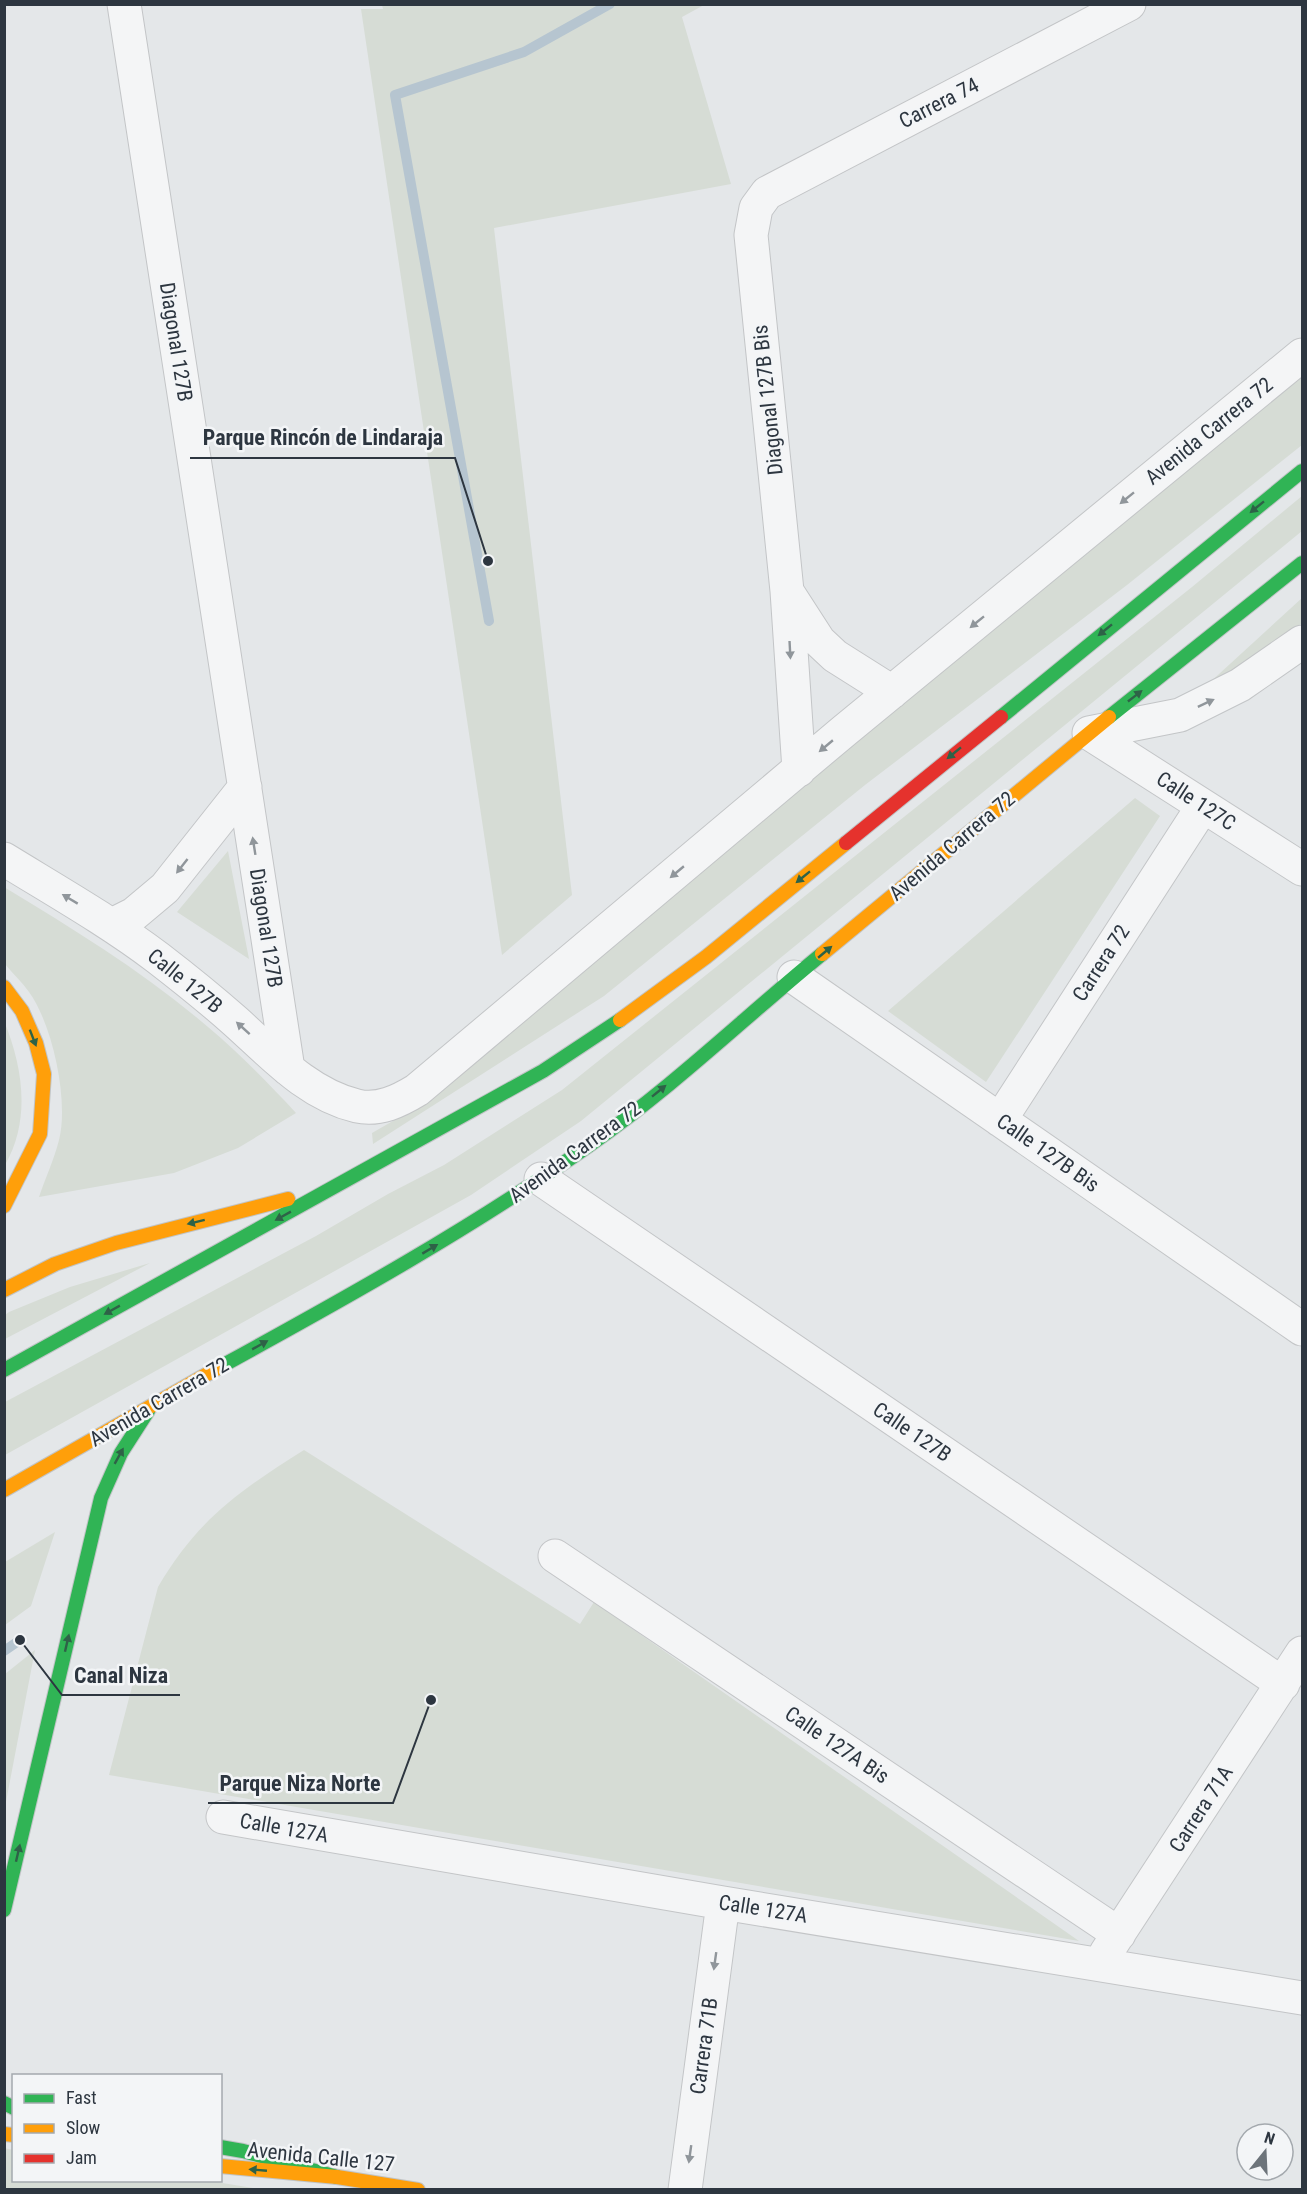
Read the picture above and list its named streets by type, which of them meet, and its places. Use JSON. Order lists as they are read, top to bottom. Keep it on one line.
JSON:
{"streets":{"main road":["Avenida Carrera 72","Avenida Calle 127"],"street":["Carrera 74","Diagonal 127B","Diagonal 127B Bis","Calle 127C","Carrera 72","Calle 127B","Calle 127B Bis","Calle 127A Bis","Carrera 71A","Calle 127A","Carrera 71B"]},"crossings":[["Carrera 74","Diagonal 127B Bis"],["Diagonal 127B","Calle 127B"],["Diagonal 127B Bis","Avenida Carrera 72"],["Avenida Carrera 72","Calle 127C"],["Avenida Carrera 72","Calle 127B"],["Avenida Carrera 72","Calle 127B Bis"],["Calle 127C","Carrera 72"],["Carrera 72","Calle 127B Bis"],["Calle 127B","Carrera 71A"],["Calle 127A Bis","Carrera 71A"],["Carrera 71A","Calle 127A"],["Calle 127A","Carrera 71B"]],"one_way":["Carrera 71B"],"places":["Parque Rincón de Lindaraja","Canal Niza","Parque Niza Norte"],"legend":["Fast","Slow","Jam"],"north":"top"}
